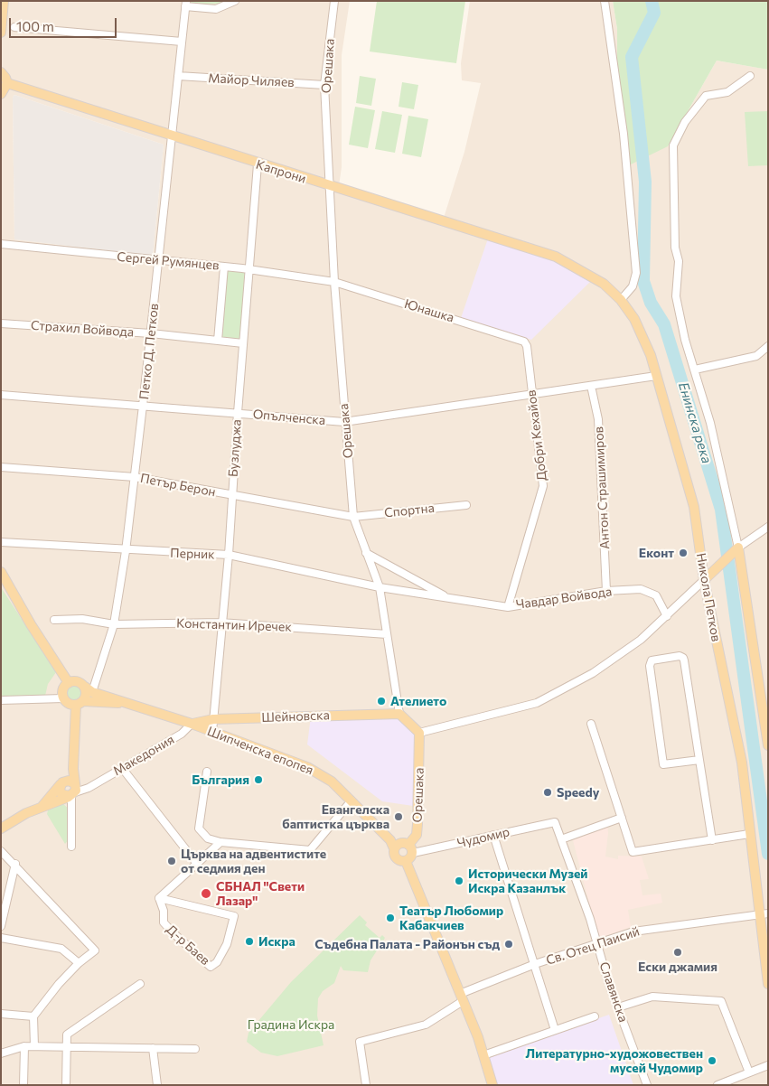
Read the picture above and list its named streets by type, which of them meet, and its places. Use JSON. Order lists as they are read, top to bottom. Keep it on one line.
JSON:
{"streets":{"main road":["Орешака","Капрони","Никола Петков","Шейновска","Шипченска епопея","Македония"],"street":["Майор Чиляев","Сергей Румянцев","Юнашка","Страхил Войвода","Петко Д. Петков","Опълченска","Добри Кехайов","Бузлуджа","Петър Берон","Антон Страшимиров","Спортна","Перник","Чавдар Войвода","Константин Иречек","Чудомир","Д-р Баев","Св. Отец Паисий","Славянска"]},"crossings":[["Орешака","Майор Чиляев"],["Орешака","Капрони"],["Орешака","Сергей Румянцев"],["Орешака","Юнашка"],["Орешака","Опълченска"],["Орешака","Петър Берон"],["Орешака","Спортна"],["Орешака","Перник"],["Орешака","Чавдар Войвода"],["Орешака","Константин Иречек"],["Орешака","Шейновска"],["Орешака","Шипченска епопея"],["Орешака","Чудомир"],["Майор Чиляев","Петко Д. Петков"],["Капрони","Петко Д. Петков"],["Капрони","Бузлуджа"],["Капрони","Никола Петков"],["Сергей Румянцев","Юнашка"],["Сергей Румянцев","Петко Д. Петков"],["Сергей Румянцев","Бузлуджа"],["Юнашка","Добри Кехайов"],["Страхил Войвода","Петко Д. Петков"],["Страхил Войвода","Бузлуджа"],["Петко Д. Петков","Опълченска"],["Петко Д. Петков","Петър Берон"],["Петко Д. Петков","Перник"],["Петко Д. Петков","Константин Иречек"],["Петко Д. Петков","Шипченска епопея"],["Опълченска","Добри Кехайов"],["Опълченска","Бузлуджа"],["Опълченска","Антон Страшимиров"],["Опълченска","Никола Петков"],["Добри Кехайов","Чавдар Войвода"],["Бузлуджа","Петър Берон"],["Бузлуджа","Перник"],["Бузлуджа","Константин Иречек"],["Бузлуджа","Шейновска"],["Бузлуджа","Шипченска епопея"],["Петър Берон","Спортна"],["Антон Страшимиров","Чавдар Войвода"],["Перник","Чавдар Войвода"],["Никола Петков","Св. Отец Паисий"],["Шейновска","Шипченска епопея"],["Шейновска","Македония"],["Шипченска епопея","Македония"],["Шипченска епопея","Чудомир"],["Чудомир","Славянска"],["Св. Отец Паисий","Славянска"]],"water":["Енинска река"],"parks":["Градина Искра"],"places":["Еконт","Ателието","България","Speedy","Евангелска баптистка църква","Църква на адвентистите от седмия ден","Исторически Музей Искра Казанлък","СБНАЛ \"Свeти Лазар\"","Театър Любомир Кабакчиев","Искра","Съдебна Палата - Районън съд","Ески джамия","Литературно-художовествен мусей Чудомир"],"scale_bar":"100 m"}
